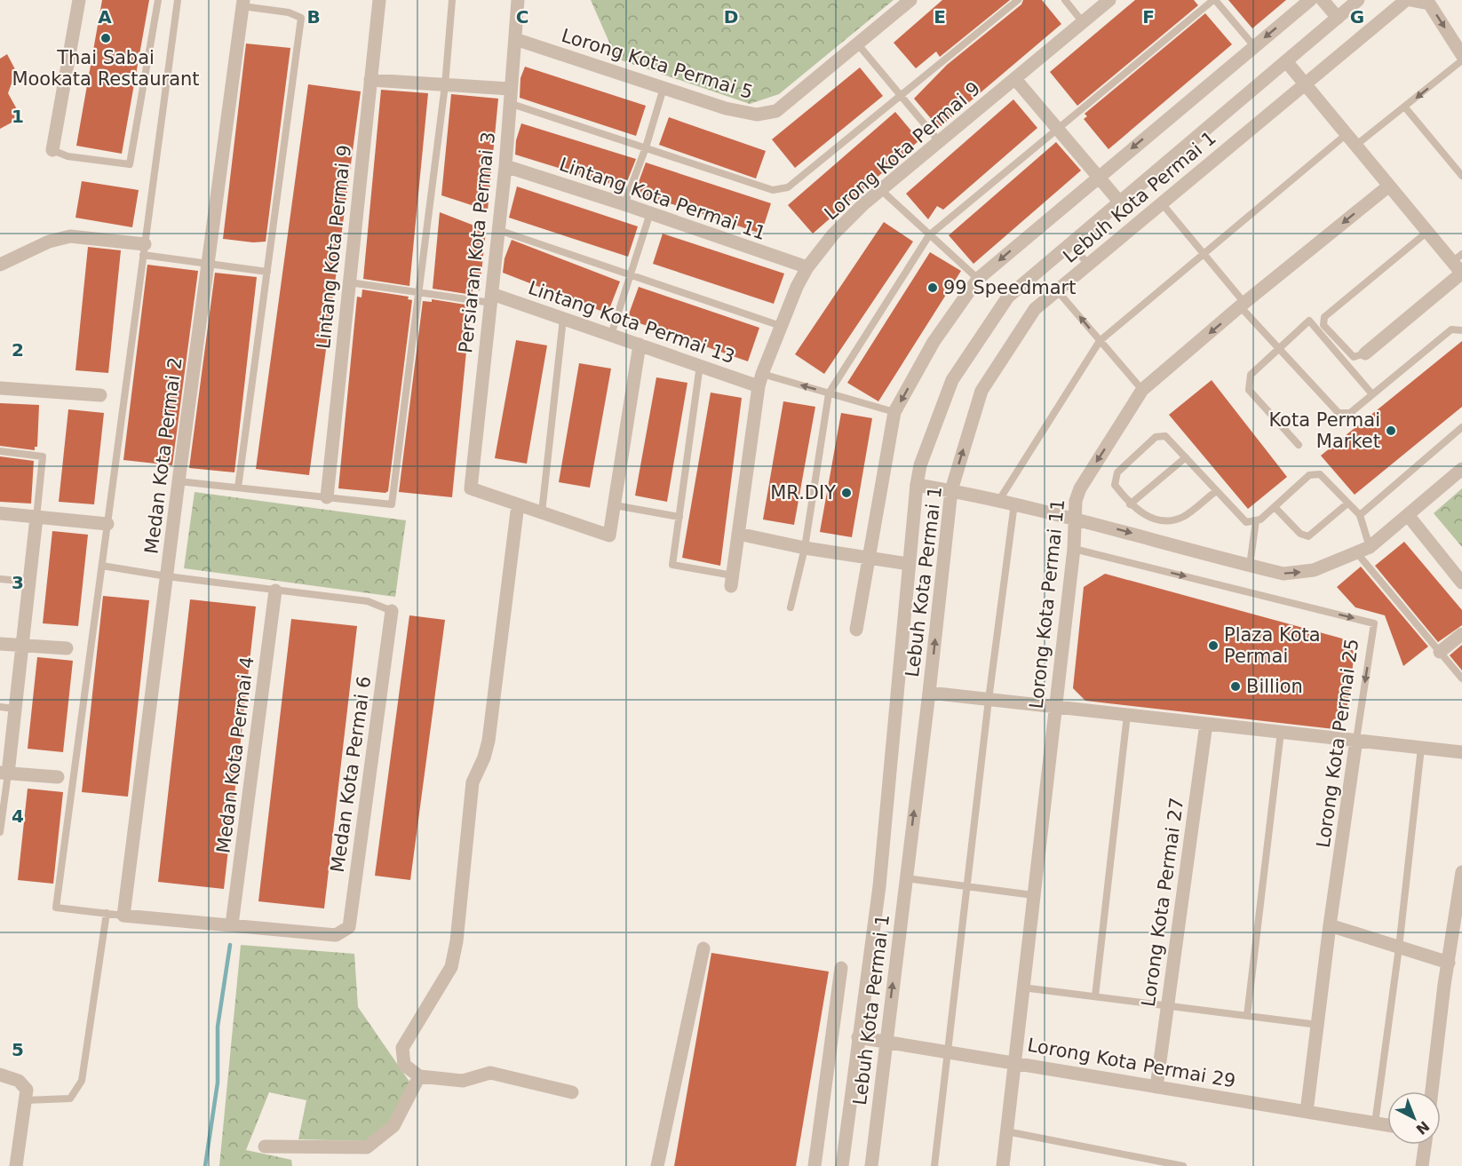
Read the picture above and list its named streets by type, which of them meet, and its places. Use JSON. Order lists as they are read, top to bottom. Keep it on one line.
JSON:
{"streets":{"street":["Lorong Kota Permai 5","Lorong Kota Permai 9","Lebuh Kota Permai 1","Lintang Kota Permai 11","Persiaran Kota Permai 3","Lintang Kota Permai 9","Lintang Kota Permai 13","Medan Kota Permai 2","Lorong Kota Permai 11","Lorong Kota Permai 25","Medan Kota Permai 4","Medan Kota Permai 6","Lorong Kota Permai 27","Lorong Kota Permai 29"]},"crossings":[["Lorong Kota Permai 5","Persiaran Kota Permai 3"],["Lorong Kota Permai 9","Lintang Kota Permai 11"],["Lorong Kota Permai 9","Lintang Kota Permai 13"],["Lebuh Kota Permai 1","Lorong Kota Permai 29"],["Lintang Kota Permai 11","Persiaran Kota Permai 3"],["Persiaran Kota Permai 3","Lintang Kota Permai 13"],["Lorong Kota Permai 11","Lorong Kota Permai 25"],["Lorong Kota Permai 11","Lorong Kota Permai 29"],["Lorong Kota Permai 25","Lorong Kota Permai 29"],["Medan Kota Permai 4","Medan Kota Permai 6"],["Lorong Kota Permai 27","Lorong Kota Permai 29"]],"one_way":["Lorong Kota Permai 11"],"places":["Thai Sabai Mookata Restaurant","99 Speedmart","Kota Permai Market","MR.DIY","Plaza Kota Permai","Billion"],"north":"bottom right","grid":{"columns":["A","B","C","D","E","F","G"],"rows":["1","2","3","4","5"]}}
